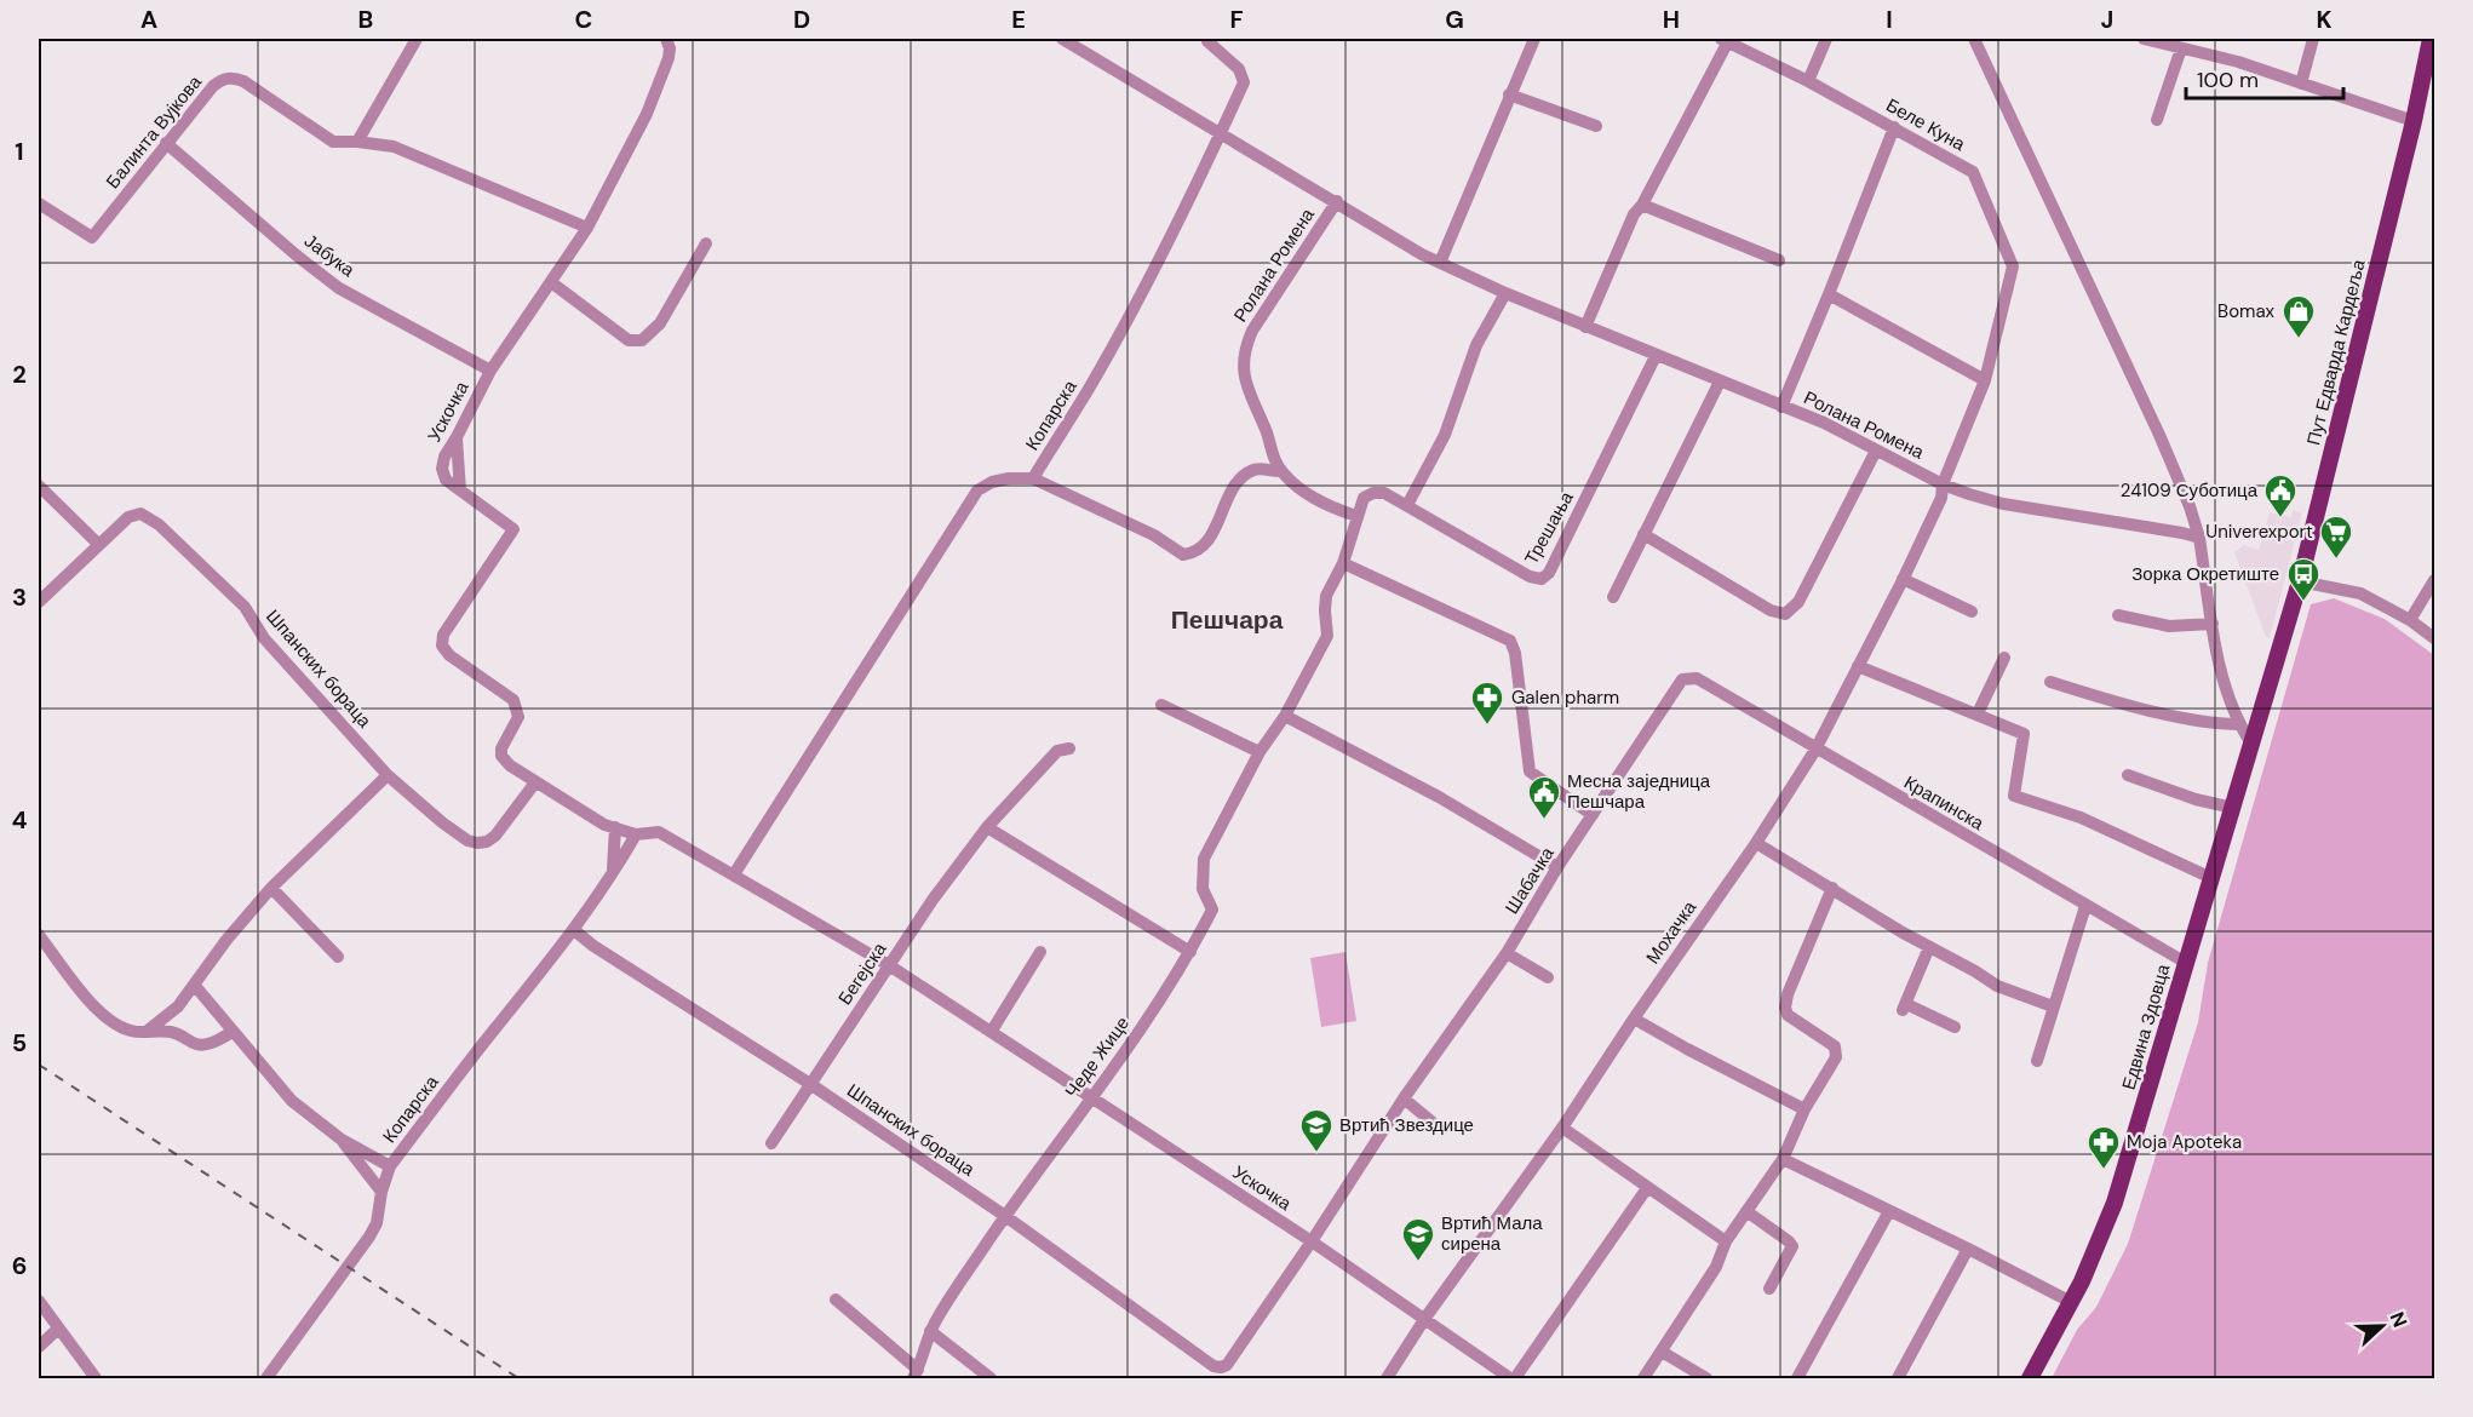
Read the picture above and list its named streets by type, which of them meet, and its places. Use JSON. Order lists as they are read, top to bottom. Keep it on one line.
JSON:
{"streets":{"main road":["Пут Едварда Кардеља","Едвина Здовца"],"street":["Беле Куна","Балинта Вујкова","Јабука","Ролана Ромена","Ускочка","Копарска","Трешања","Шпанских бораца","Крапинска","Шабачка","Мохачка","Бегејска","Чеде Жице"]},"crossings":[["Беле Куна","Ролана Ромена"],["Беле Куна","Мохачка"],["Балинта Вујкова","Јабука"],["Јабука","Ускочка"],["Ролана Ромена","Копарска"],["Ролана Ромена","Трешања"],["Ролана Ромена","Мохачка"],["Пут Едварда Кардеља","Едвина Здовца"],["Ускочка","Копарска"],["Ускочка","Шпанских бораца"],["Ускочка","Шабачка"],["Ускочка","Мохачка"],["Ускочка","Бегејска"],["Ускочка","Чеде Жице"],["Копарска","Шпанских бораца"],["Шпанских бораца","Шабачка"],["Шпанских бораца","Бегејска"],["Шпанских бораца","Чеде Жице"],["Крапинска","Шабачка"],["Крапинска","Мохачка"],["Крапинска","Едвина Здовца"]],"districts":["Пешчара"],"places":{"shop":["Bomax"],"public building":["24109 Суботица","Месна заједница Пешчара"],"supermarket":["Univerexport"],"bus stop":["Зорка Окретиште"],"pharmacy":["Galen pharm","Moja Apoteka"],"school or university":["Вртић Звездице","Вртић Мала сирена"]},"scale_bar":"100 m","north":"right","grid":{"columns":["A","B","C","D","E","F","G","H","I","J","K"],"rows":["1","2","3","4","5","6"]}}
